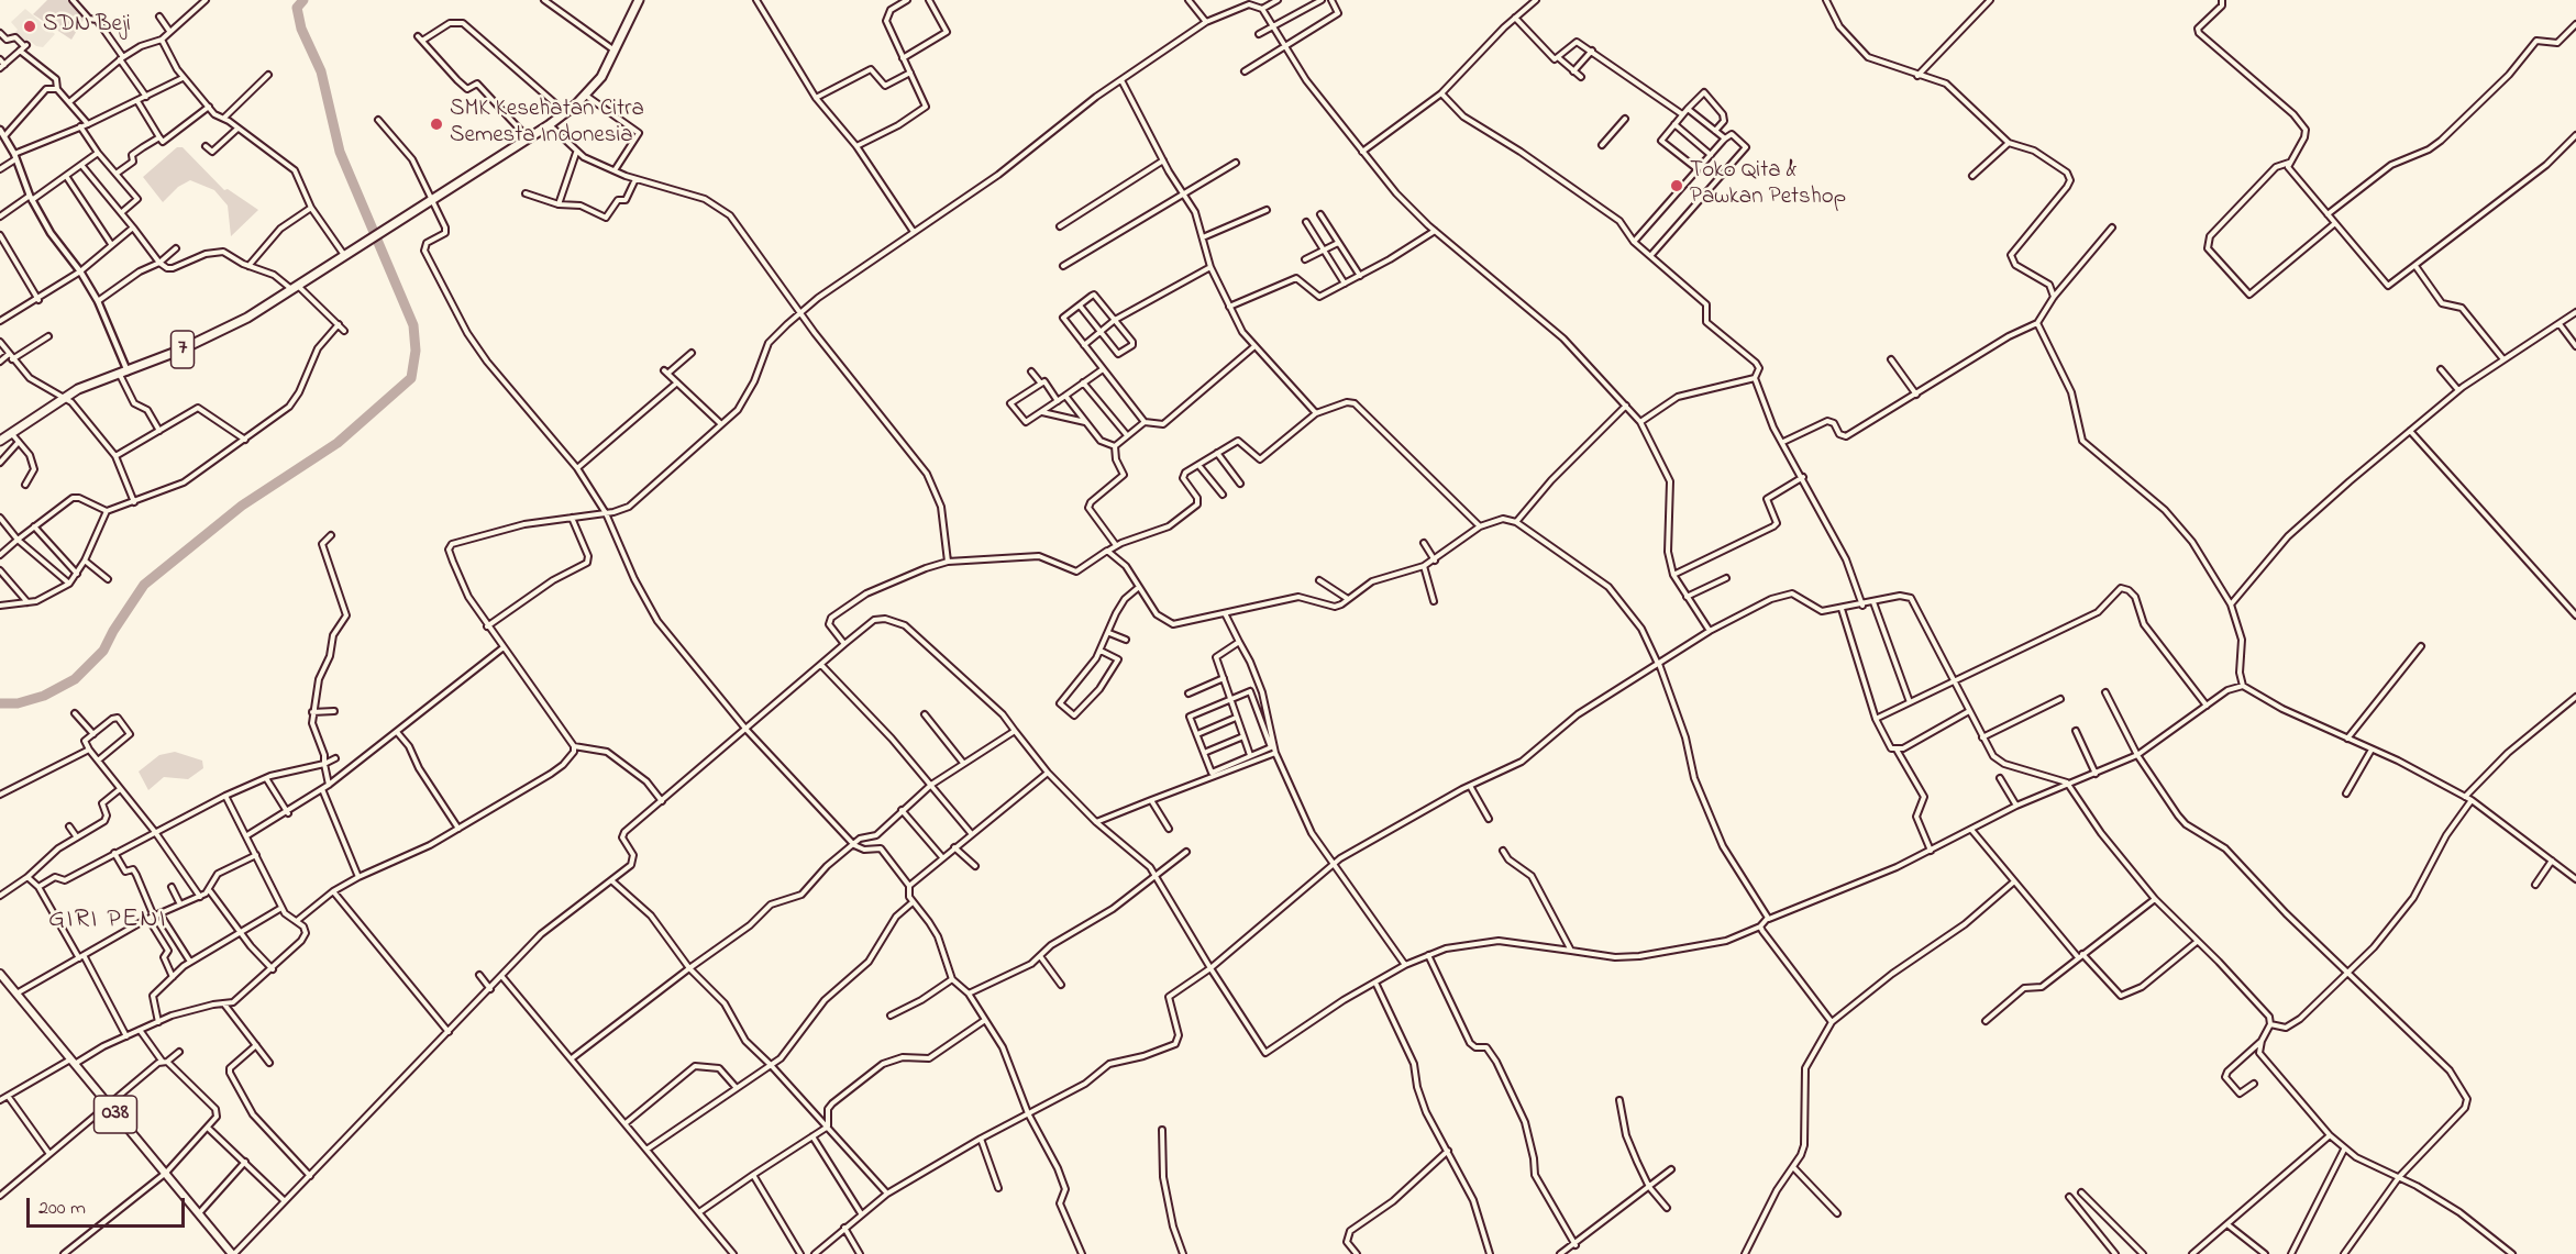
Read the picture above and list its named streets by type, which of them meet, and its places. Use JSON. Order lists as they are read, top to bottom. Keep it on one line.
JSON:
{"streets":{"highway":["7"],"main road":["038"]},"districts":["GIRI PENI"],"places":["SDN Beji","SMK Kesehatan Citra Semesta Indonesia","Toko Qita & Pawkan Petshop"],"scale_bar":"200 m"}
